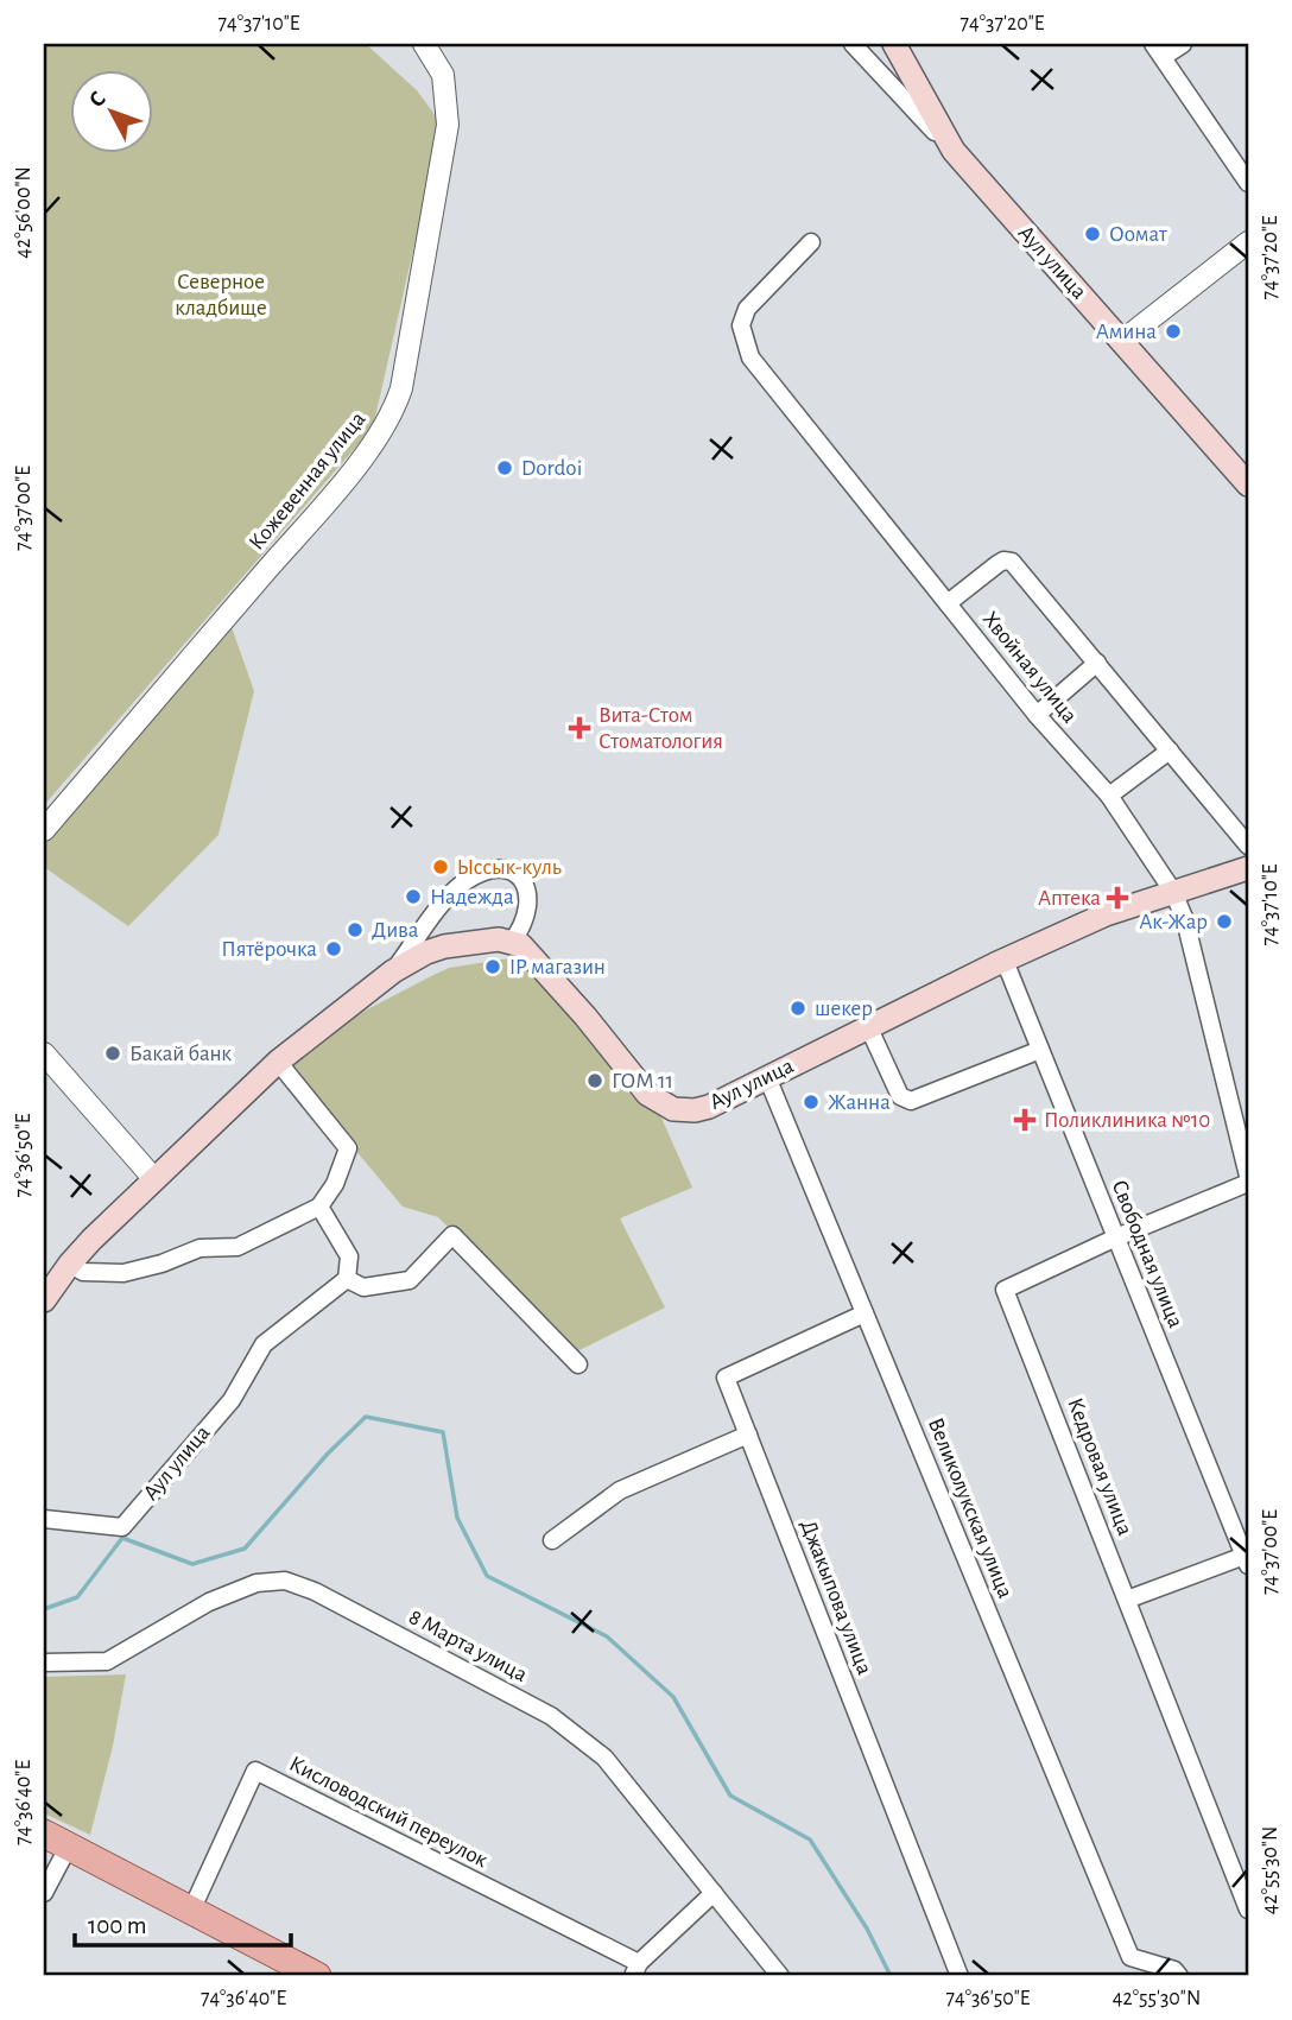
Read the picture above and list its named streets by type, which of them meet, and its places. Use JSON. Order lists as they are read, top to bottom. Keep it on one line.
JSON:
{"streets":{"main road":["Аул улица"],"street":["Кожевенная улица","Хвойная улица","Свободная улица","Кедровая улица","Великолукская улица","Джакыпова улица","8 Марта улица","Кисловодский переулок"]},"crossings":[["Аул улица","Хвойная улица"],["Аул улица","Свободная улица"],["Аул улица","Великолукская улица"],["Свободная улица","Кедровая улица"],["Великолукская улица","Джакыпова улица"]],"parks":["Северное кладбище"],"places":{"other":["Оомат","Амина","Dordoi","Ыссык-куль","Надежда","Ак-Жар","Дива","Пятёрочка","IP магазин","шекер","Бакай банк","ГОМ 11","Жанна"],"health":["Вита-Стом Стоматология","Аптека","Поликлиника №10"]},"scale_bar":"100 m","north":"top left","coordinates":["74°37'10\"E","74°37'20\"E","42°56'00\"N","74°37'00\"E","74°36'50\"E","74°36'40\"E","42°55'30\"N"]}
